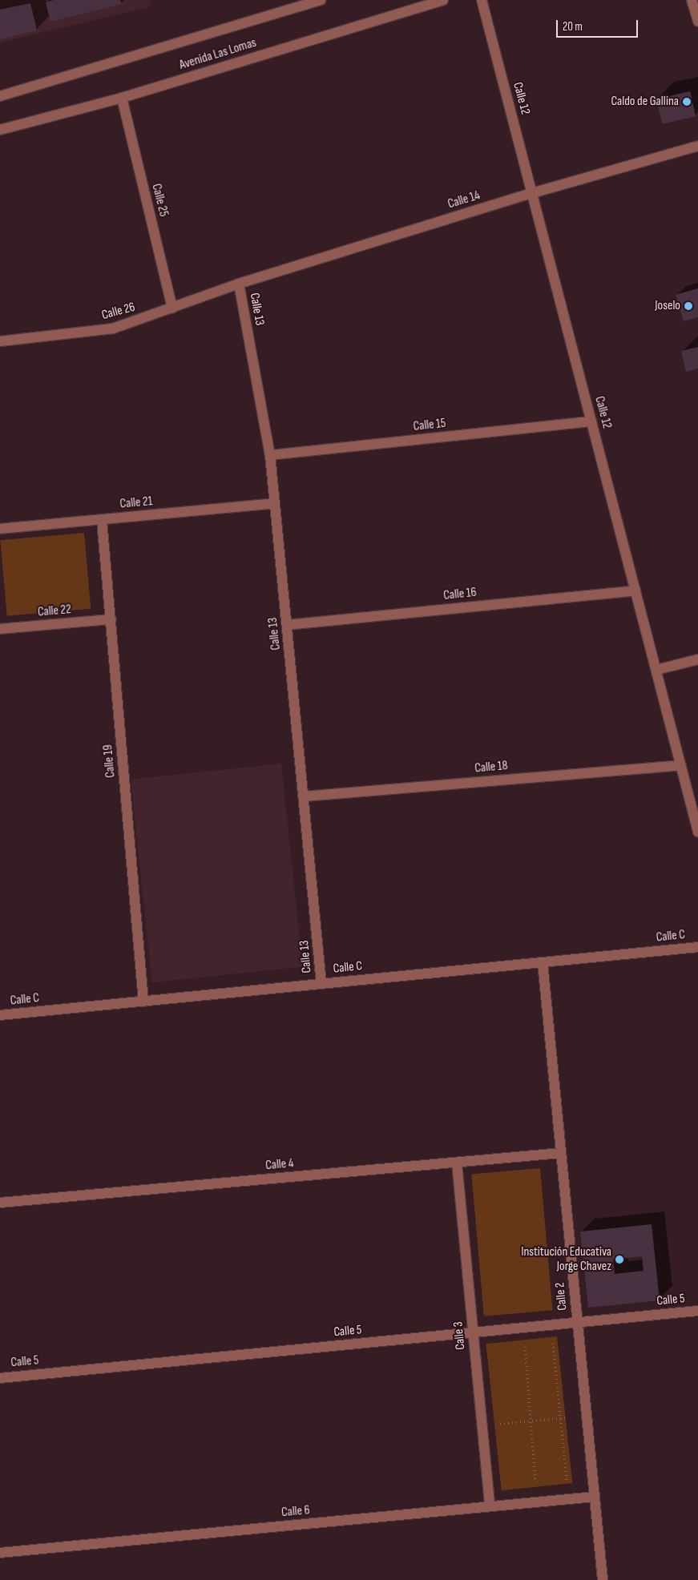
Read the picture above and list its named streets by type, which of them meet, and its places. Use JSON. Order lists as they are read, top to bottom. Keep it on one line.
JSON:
{"streets":{"street":["Avenida Las Lomas","Calle 12","Calle 25","Calle 14","Calle 13","Calle 26","Calle 15","Calle 21","Calle 16","Calle 22","Calle 19","Calle 18","Calle C","Calle 4","Calle 2","Calle 5","Calle 3","Calle 6"]},"crossings":[["Avenida Las Lomas","Calle 25"],["Calle 12","Calle 14"],["Calle 12","Calle 15"],["Calle 12","Calle 16"],["Calle 12","Calle 18"],["Calle 25","Calle 26"],["Calle 14","Calle 13"],["Calle 14","Calle 26"],["Calle 13","Calle 26"],["Calle 13","Calle 15"],["Calle 13","Calle 21"],["Calle 13","Calle 16"],["Calle 13","Calle 18"],["Calle 13","Calle C"],["Calle 21","Calle 19"],["Calle 22","Calle 19"],["Calle 19","Calle C"],["Calle C","Calle 2"],["Calle 4","Calle 2"],["Calle 4","Calle 3"],["Calle 2","Calle 5"],["Calle 2","Calle 6"],["Calle 5","Calle 3"],["Calle 3","Calle 6"]],"places":["Caldo de Gallina","Joselo","Institución Educativa Jorge Chavez"],"scale_bar":"20 m"}
